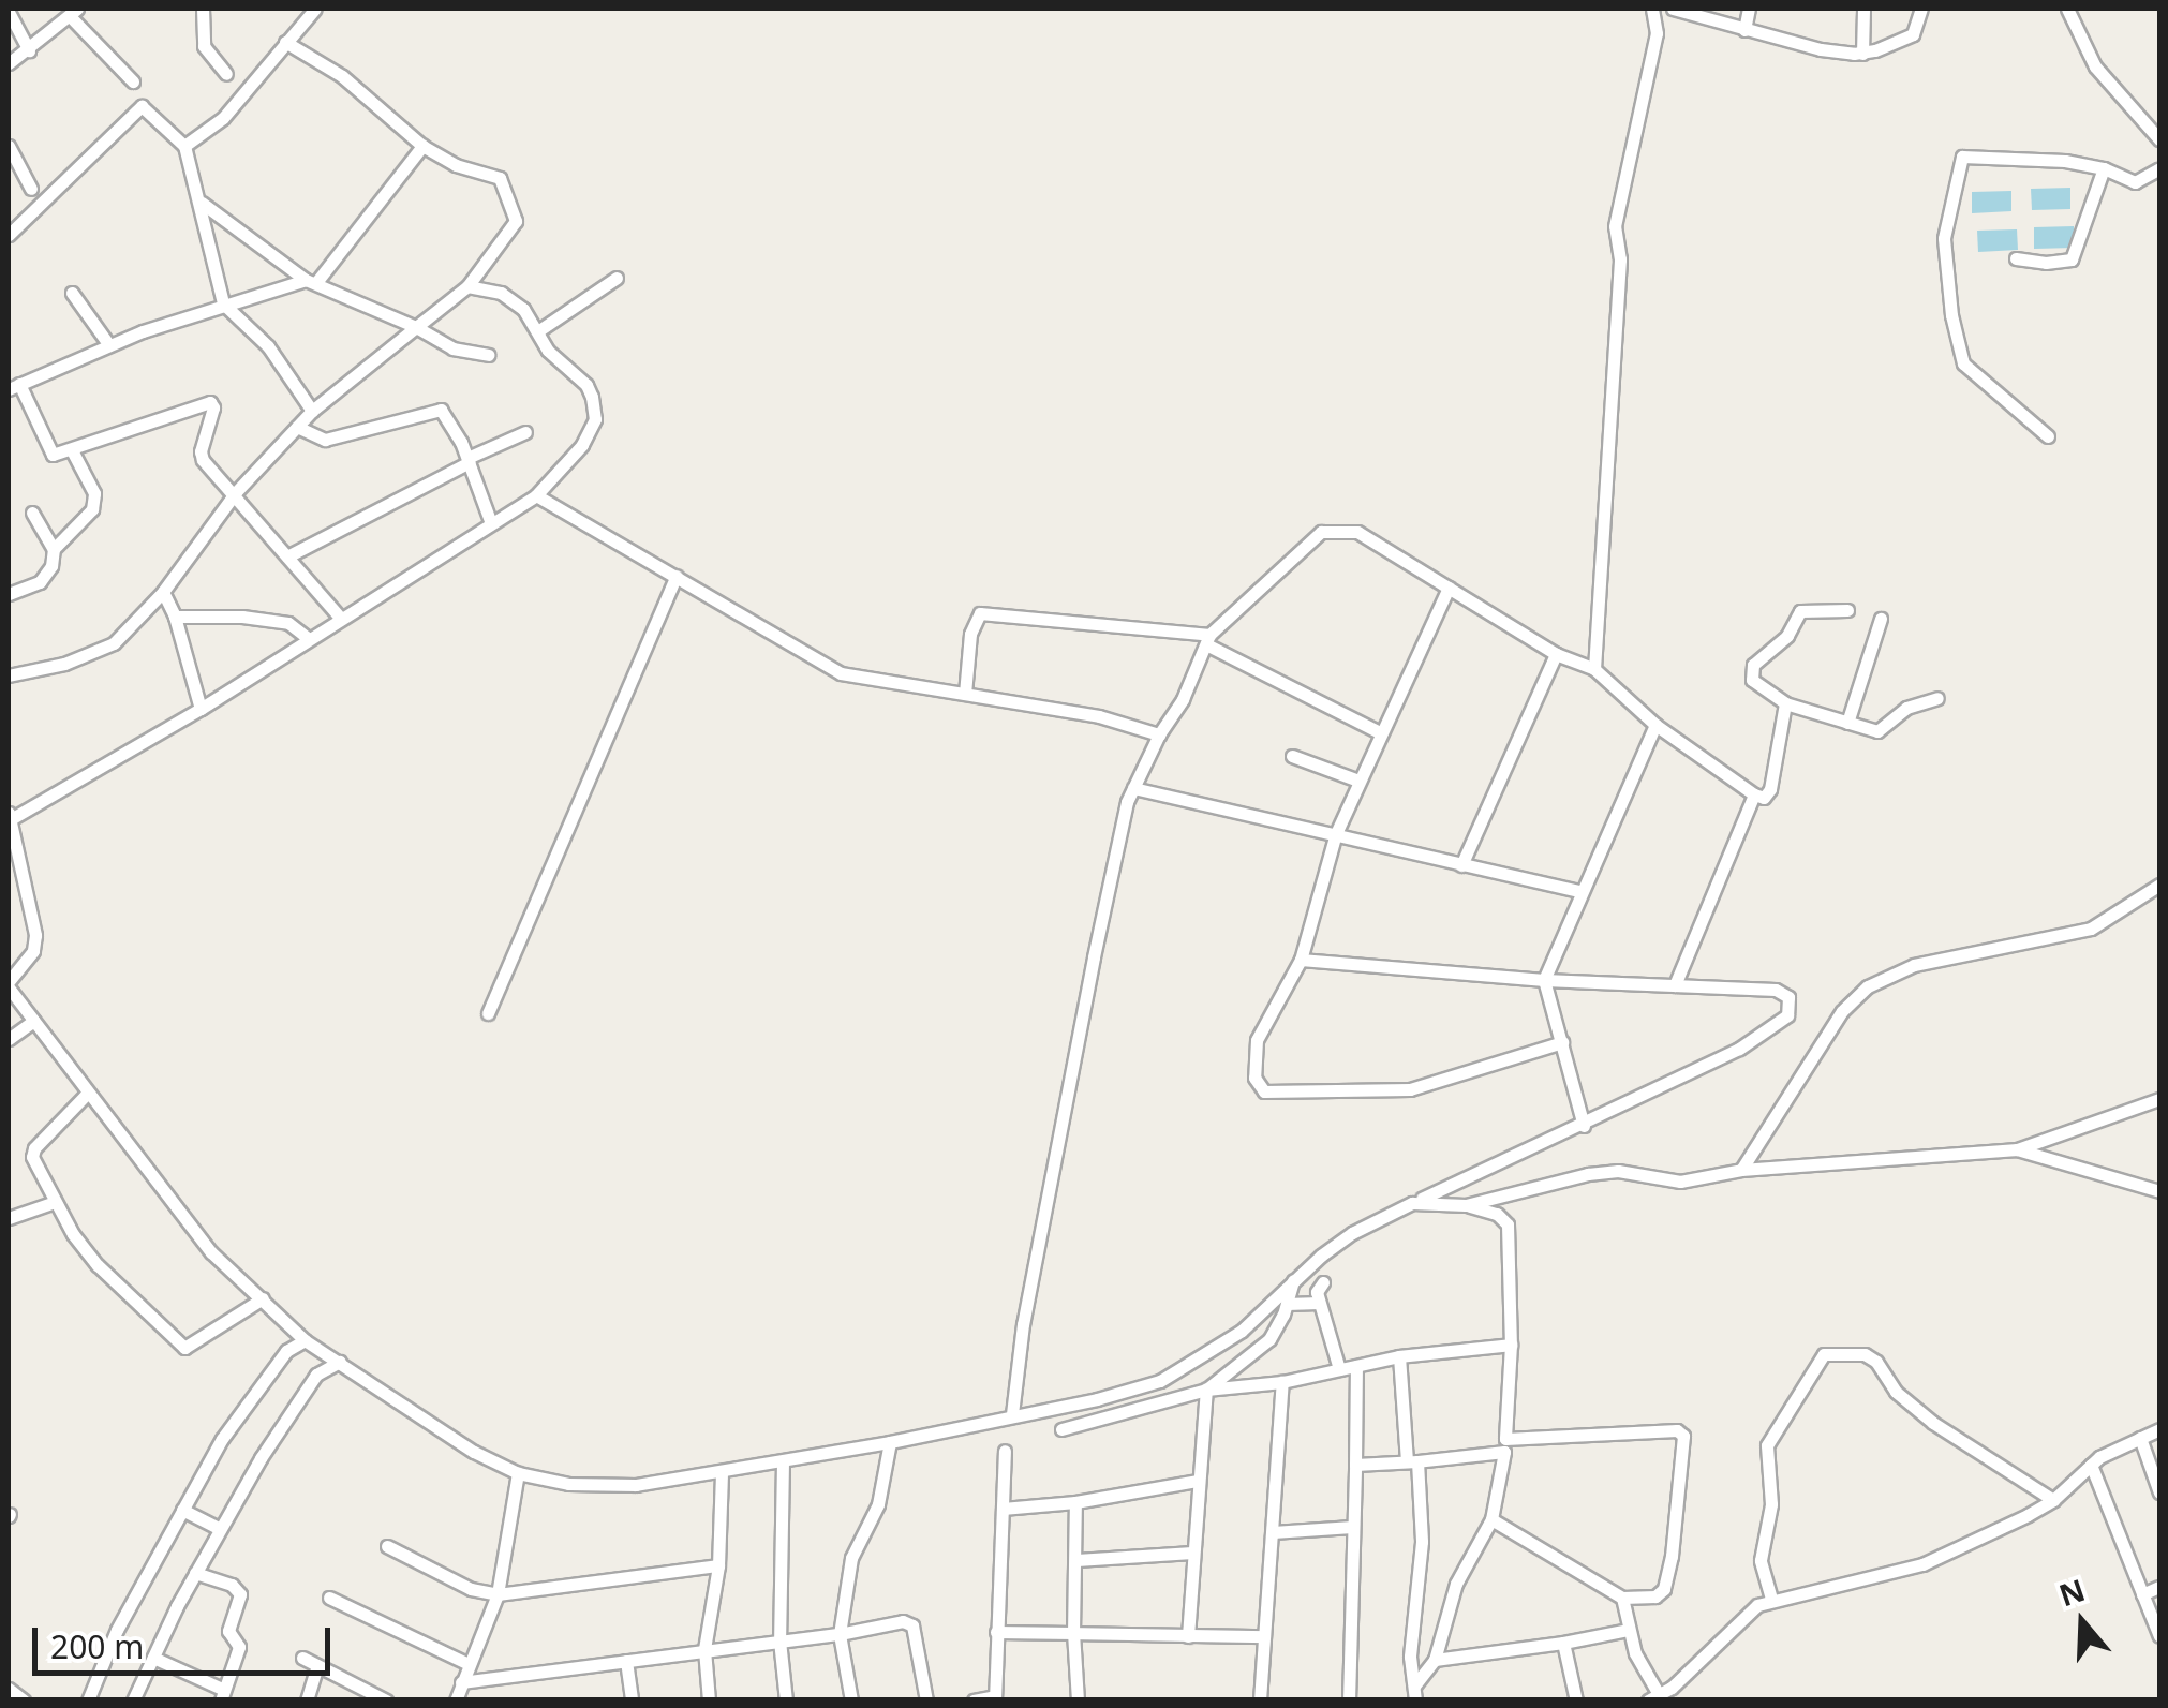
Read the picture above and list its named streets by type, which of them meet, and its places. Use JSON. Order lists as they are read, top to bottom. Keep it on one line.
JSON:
{"scale_bar":"200 m","north":"top"}
